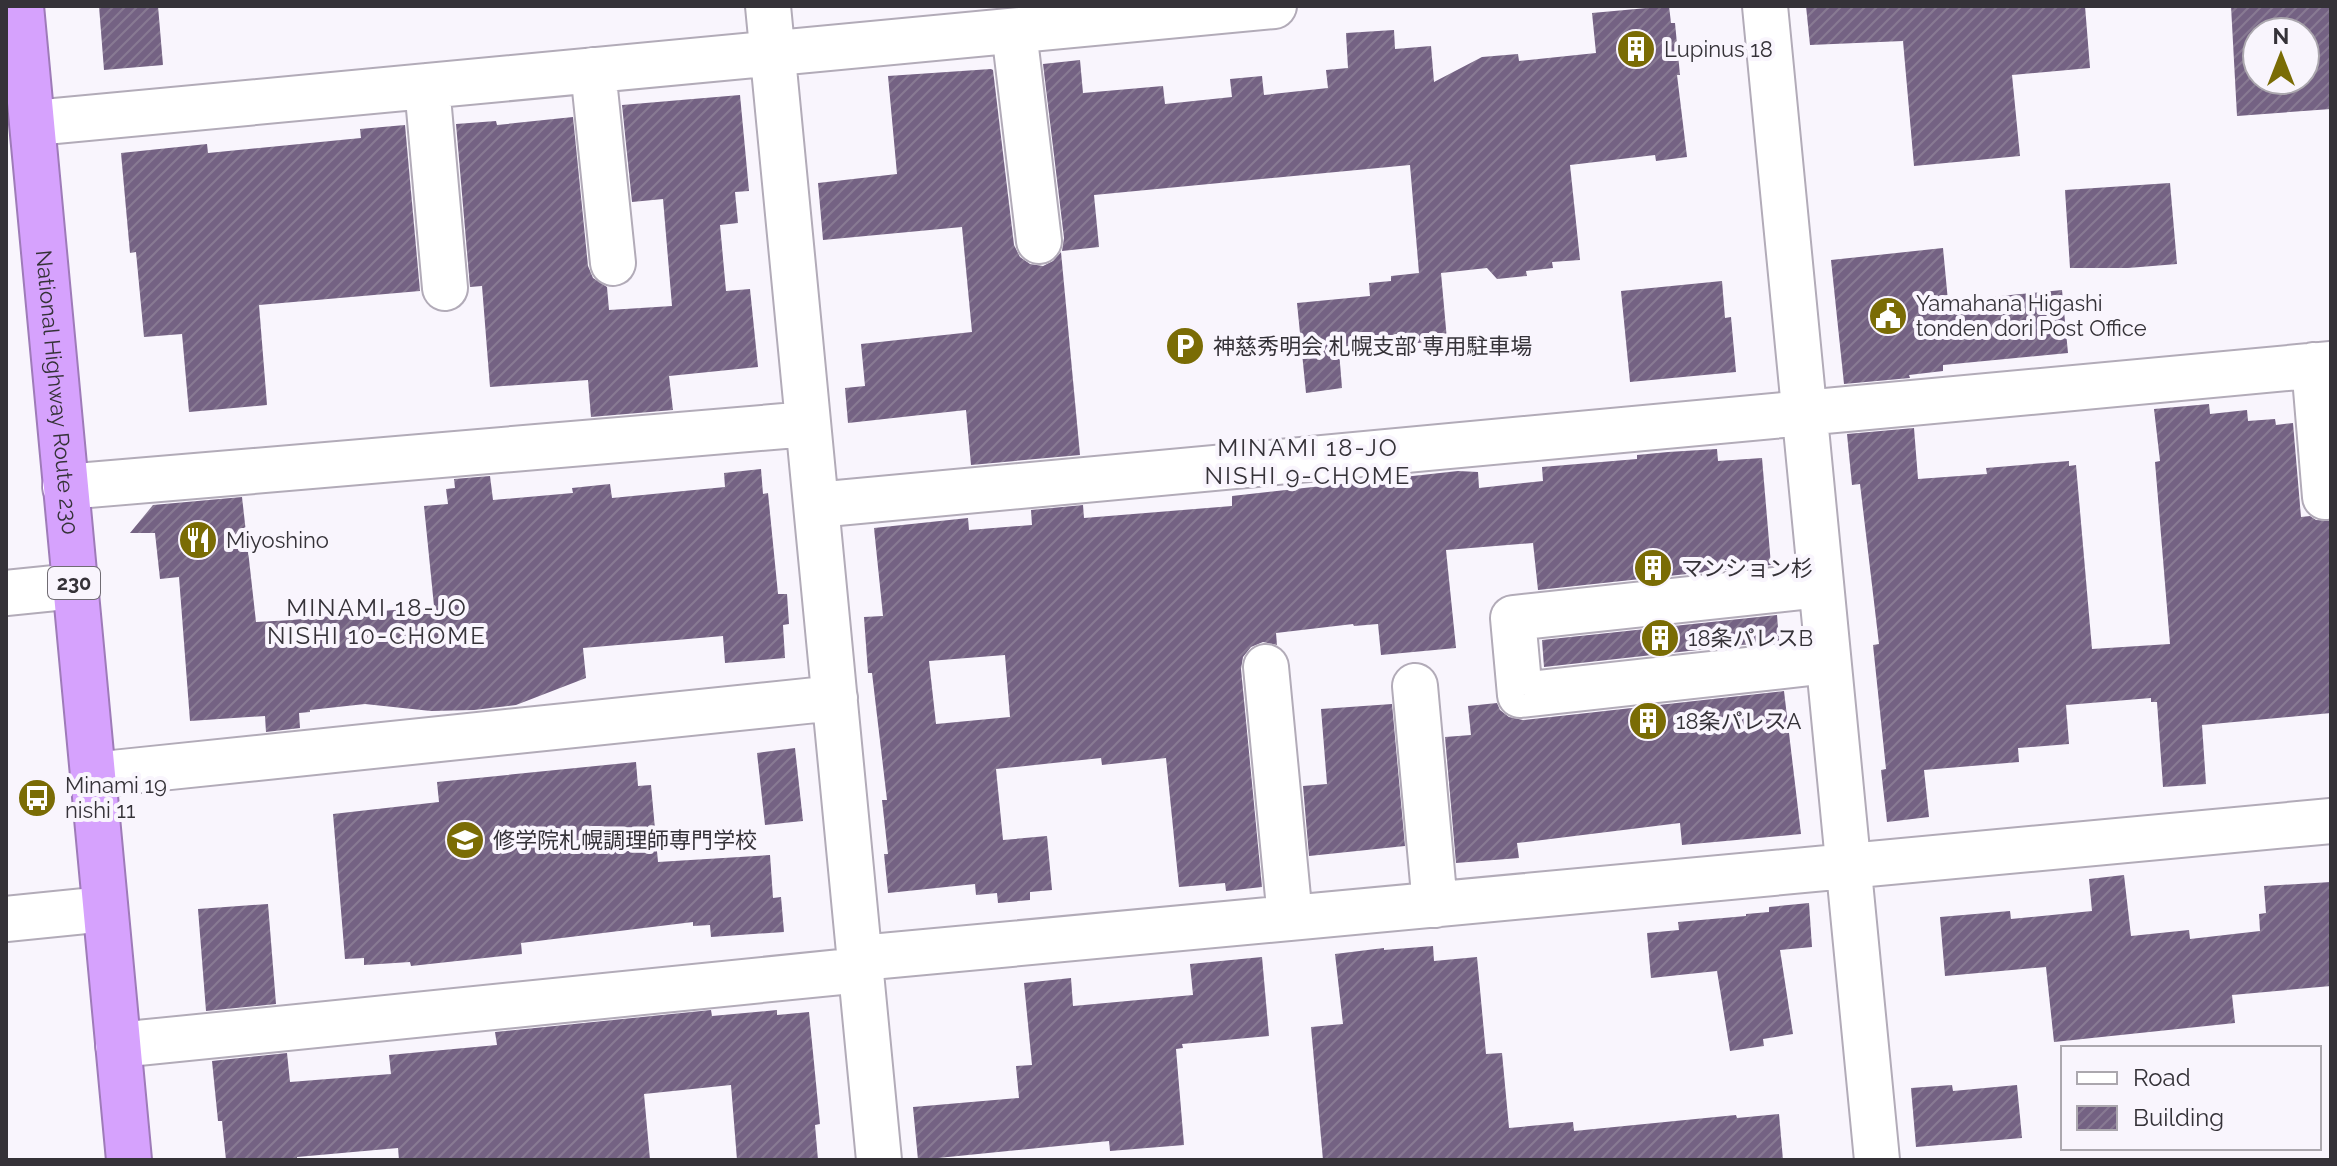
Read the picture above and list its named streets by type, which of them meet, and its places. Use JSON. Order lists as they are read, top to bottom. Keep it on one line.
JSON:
{"streets":{"highway":["National Highway Route 230","230"]},"districts":["MINAMI 18-JO NISHI 9-CHOME","MINAMI 18-JO NISHI 10-CHOME"],"places":{"building":["Lupinus 18","マンション杉","18条パレスB","18条パレスA"],"public building":["Yamahana Higashi tonden dori Post Office"],"parking":["神慈秀明会 札幌支部 専用駐車場"],"restaurant":["Miyoshino"],"bus stop":["Minami 19 nishi 11"],"school or university":["修学院札幌調理師専門学校"]},"legend":["Road","Building"],"north":"top"}
